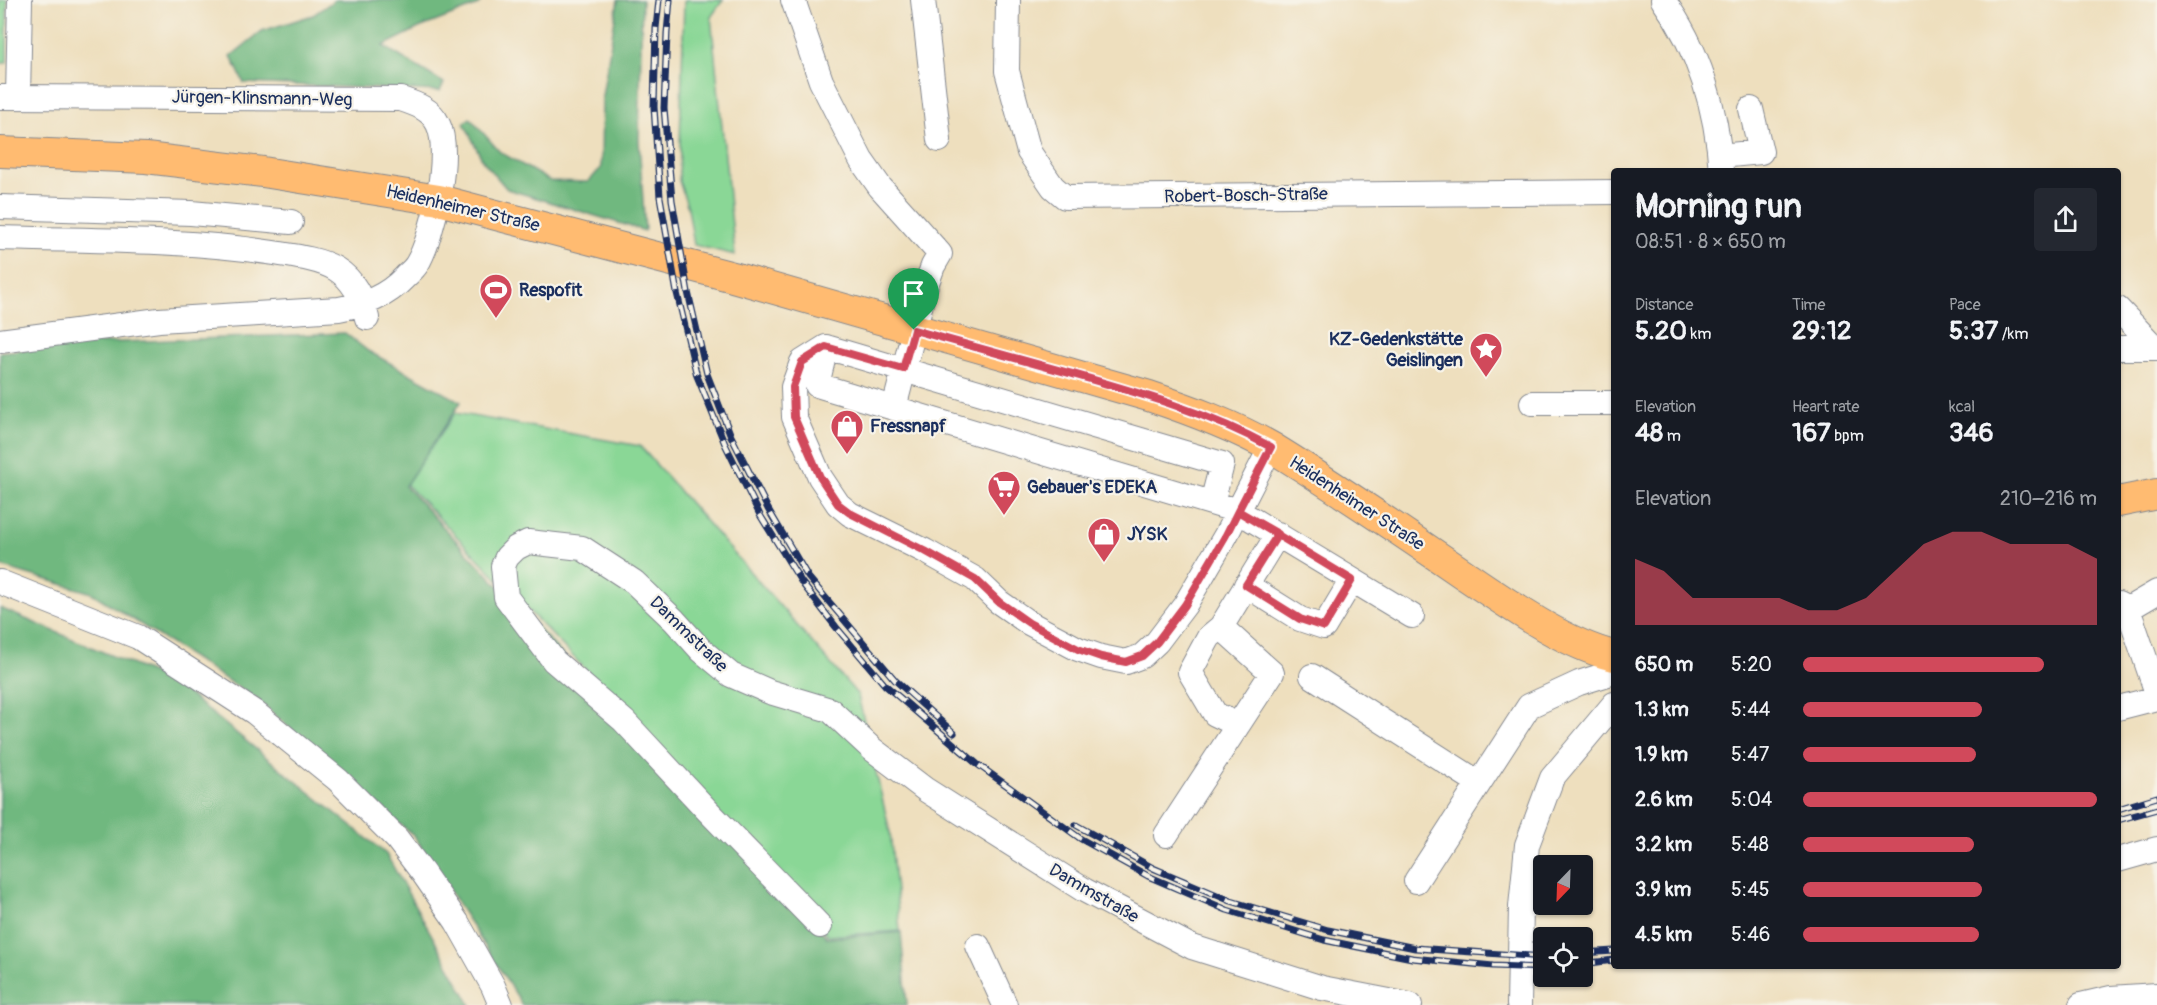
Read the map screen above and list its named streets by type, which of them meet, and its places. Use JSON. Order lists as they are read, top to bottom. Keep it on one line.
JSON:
{"streets":{"main road":["Heidenheimer Straße"],"street":["Jürgen-Klinsmann-Weg","Robert-Bosch-Straße","Dammstraße"]},"crossings":[["Jürgen-Klinsmann-Weg","Heidenheimer Straße"]],"places":{"sports":["Respofit"],"place":["KZ-Gedenkstätte Geislingen"],"shop":["Fressnapf","JYSK"],"supermarket":["Gebauer's EDEKA"]},"north":"bottom left","page":{"heading":["Morning run","08:51 · 8 × 650 m"],"stats":[["Distance","5.20 km"],["Time","29:12"],["Pace","5:37 /km"],["Elevation","48 m"],["Heart rate","167 bpm"],["kcal","346"]],"chart":["Elevation","210–216 m"],"list":[{"name":"650 m","note":"5:20"},{"name":"1.3 km","note":"5:44"},{"name":"1.9 km","note":"5:47"},{"name":"2.6 km","note":"5:04"},{"name":"3.2 km","note":"5:48"},{"name":"3.9 km","note":"5:45"},{"name":"4.5 km","note":"5:46"}]}}
